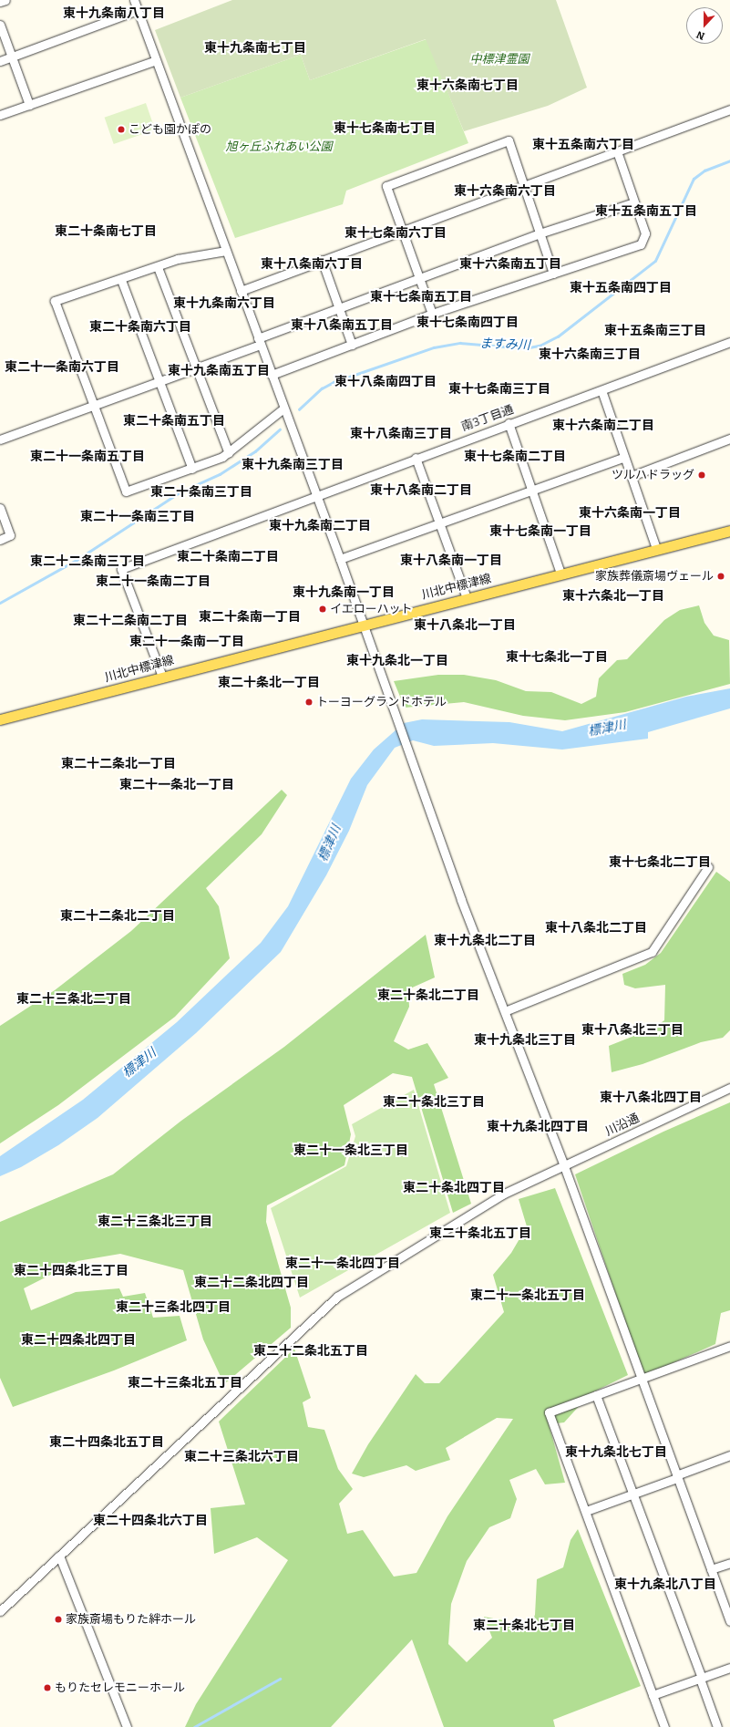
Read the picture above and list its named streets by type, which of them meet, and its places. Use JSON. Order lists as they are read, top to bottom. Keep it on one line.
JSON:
{"streets":{"main road":["川北中標津線"],"street":["南3丁目通","川沿通"]},"crossings":[["南3丁目通","川北中標津線"]],"districts":["東十九条南八丁目","東十九条南七丁目","東十六条南七丁目","東十七条南七丁目","東十五条南六丁目","東十六条南六丁目","東十五条南五丁目","東二十条南七丁目","東十七条南六丁目","東十八条南六丁目","東十六条南五丁目","東十五条南四丁目","東十七条南五丁目","東十九条南六丁目","東十七条南四丁目","東十八条南五丁目","東二十条南六丁目","東十五条南三丁目","東十六条南三丁目","東二十一条南六丁目","東十九条南五丁目","東十八条南四丁目","東十七条南三丁目","東二十条南五丁目","東十六条南二丁目","東十八条南三丁目","東二十一条南五丁目","東十七条南二丁目","東十九条南三丁目","東十八条南二丁目","東二十条南三丁目","東十六条南一丁目","東二十一条南三丁目","東十九条南二丁目","東十七条南一丁目","東二十条南二丁目","東十八条南一丁目","東二十二条南三丁目","東二十一条南二丁目","東十九条南一丁目","東十六条北一丁目","東二十条南一丁目","東二十二条南二丁目","東十八条北一丁目","東二十一条南一丁目","東十七条北一丁目","東十九条北一丁目","東二十条北一丁目","東二十二条北一丁目","東二十一条北一丁目","東十七条北二丁目","東二十二条北二丁目","東十八条北二丁目","東十九条北二丁目","東二十条北二丁目","東二十三条北二丁目","東十八条北三丁目","東十九条北三丁目","東十八条北四丁目","東二十条北三丁目","東十九条北四丁目","東二十一条北三丁目","東二十条北四丁目","東二十三条北三丁目","東二十条北五丁目","東二十一条北四丁目","東二十四条北三丁目","東二十二条北四丁目","東二十一条北五丁目","東二十三条北四丁目","東二十四条北四丁目","東二十二条北五丁目","東二十三条北五丁目","東二十四条北五丁目","東十九条北七丁目","東二十三条北六丁目","東二十四条北六丁目","東十九条北八丁目","東二十条北七丁目"],"water":["ますみ川","標津川"],"parks":["中標津霊園","旭ヶ丘ふれあい公園"],"places":["こども園かぽの","ツルハドラッグ","家族葬儀斎場ヴェール","イエローハット","トーヨーグランドホテル","家族斎場もりた絆ホール","もりたセレモニーホール"],"north":"bottom"}
